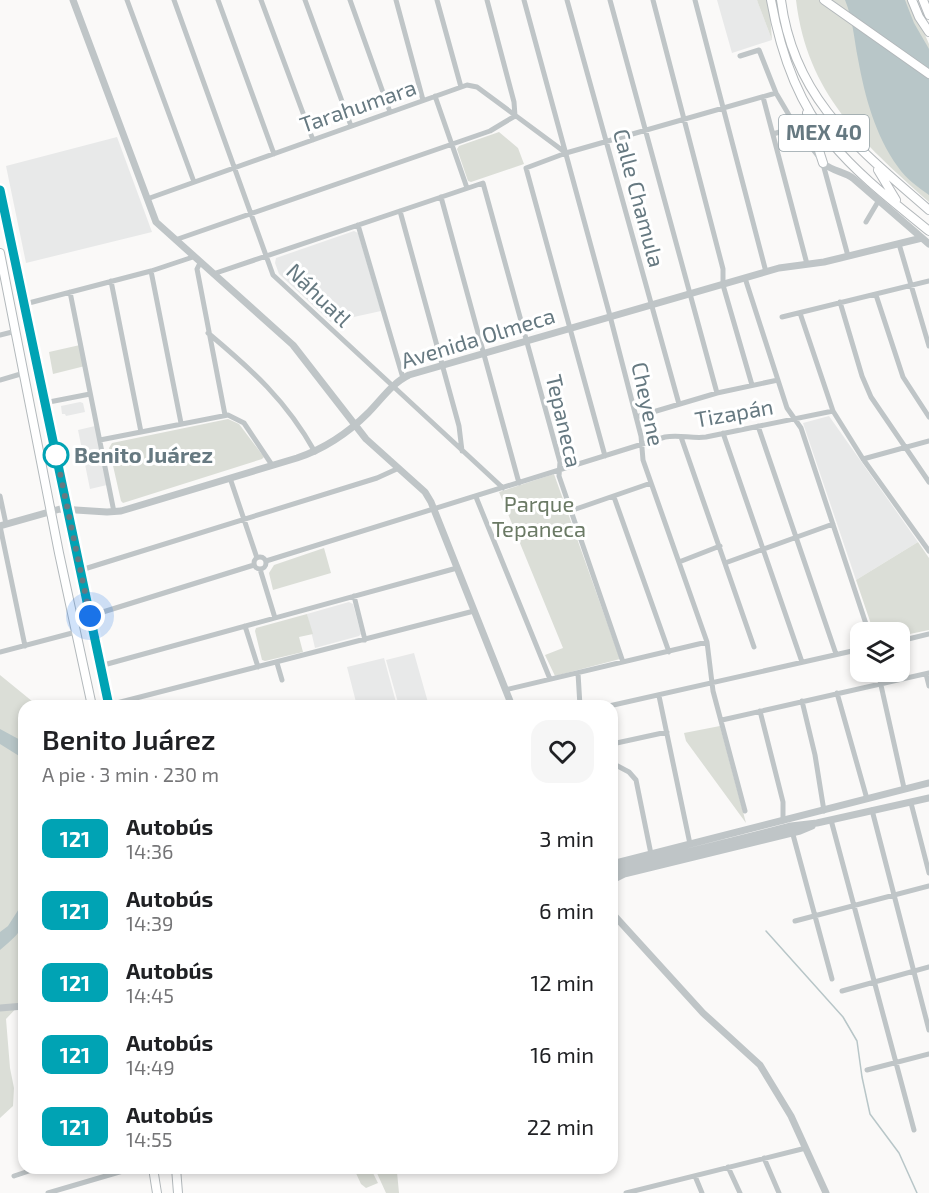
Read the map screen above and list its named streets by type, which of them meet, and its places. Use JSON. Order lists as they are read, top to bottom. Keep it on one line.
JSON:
{"streets":{"main road":["MEX 40"],"street":["Tarahumara","Calle Chamula","Náhuatl","Avenida Olmeca","Cheyene","Tizapán","Tepaneca"]},"crossings":[["Tarahumara","Náhuatl"],["MEX 40","Avenida Olmeca"],["Calle Chamula","Avenida Olmeca"],["Náhuatl","Avenida Olmeca"],["Náhuatl","Tizapán"],["Avenida Olmeca","Cheyene"],["Avenida Olmeca","Tepaneca"],["Cheyene","Tizapán"],["Tizapán","Tepaneca"]],"parks":["Parque Tepaneca"],"places":["Benito Juárez"],"lines":["bus line 121"],"page":{"heading":["Benito Juárez","A pie · 3 min · 230 m"],"list":[{"mark":"121","name":"Autobús","note":"14:36","value":"3 min"},{"mark":"121","name":"Autobús","note":"14:39","value":"6 min"},{"mark":"121","name":"Autobús","note":"14:45","value":"12 min"},{"mark":"121","name":"Autobús","note":"14:49","value":"16 min"},{"mark":"121","name":"Autobús","note":"14:55","value":"22 min"}]}}
